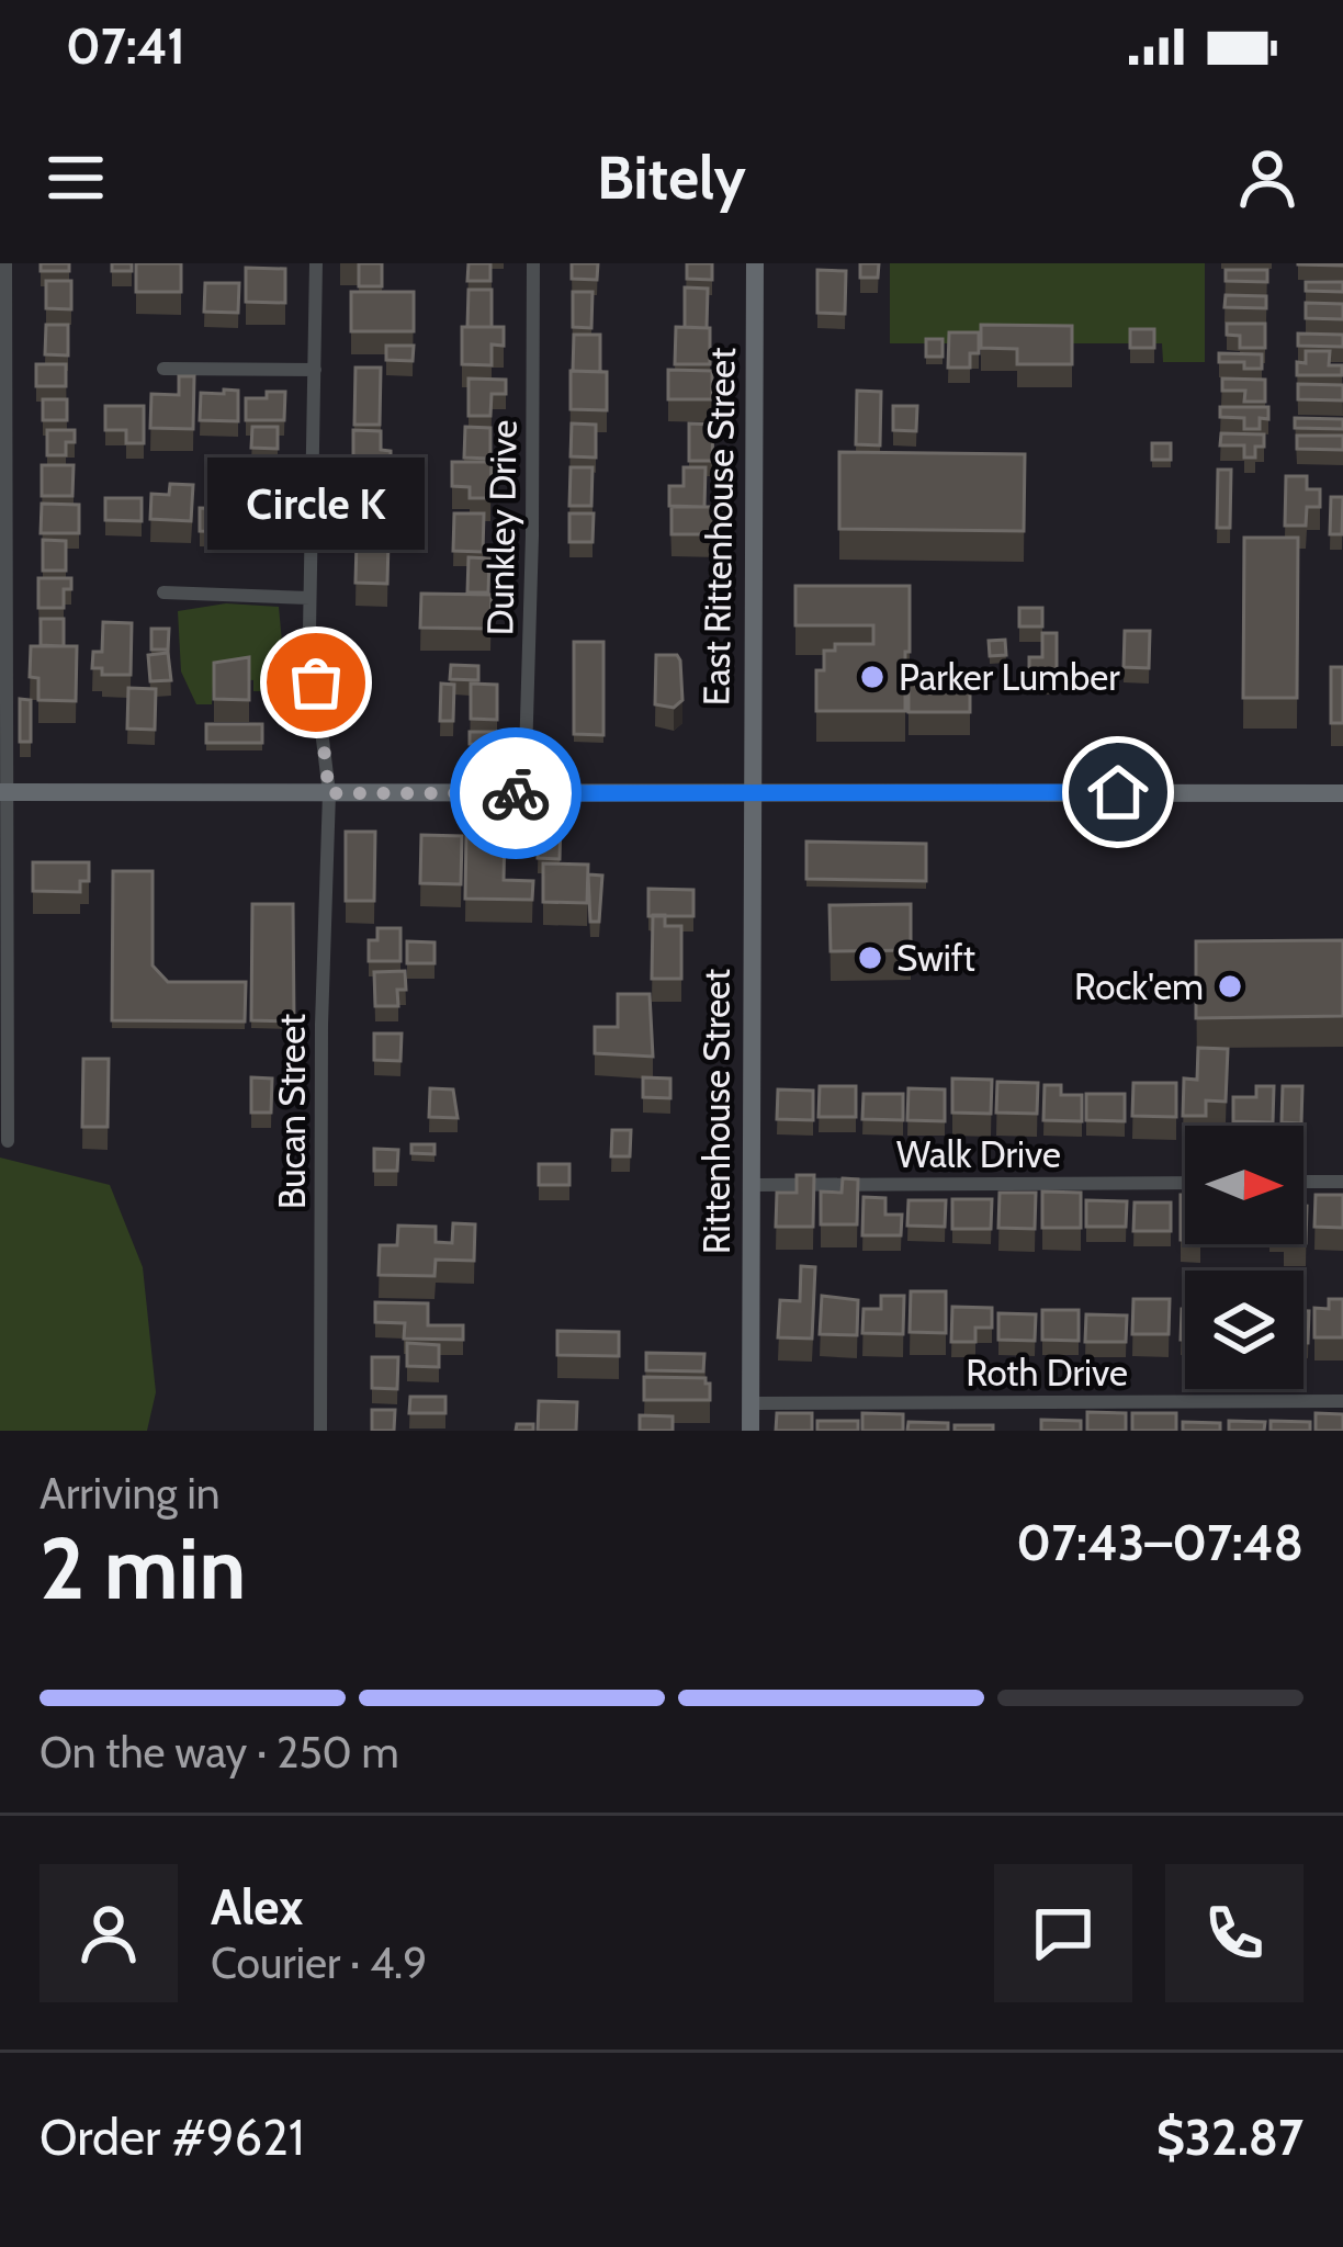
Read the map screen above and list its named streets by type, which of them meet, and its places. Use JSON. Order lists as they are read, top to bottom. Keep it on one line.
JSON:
{"streets":{"main road":["East Rittenhouse Street","Rittenhouse Street"],"street":["Dunkley Drive","Bucan Street","Walk Drive","Roth Drive"]},"crossings":[["East Rittenhouse Street","Rittenhouse Street"],["Rittenhouse Street","Walk Drive"],["Rittenhouse Street","Roth Drive"]],"places":["Parker Lumber","Circle K","Swift","Rock'em"],"north":"right","page":{"status":"07:41","header":"Bitely","bubble":"Circle K","heading":["2 min","Arriving in","07:43–07:48"],"panel":["Alex","Courier · 4.9","Order #9621","$32.87"],"bar":"On the way · 250 m"}}
